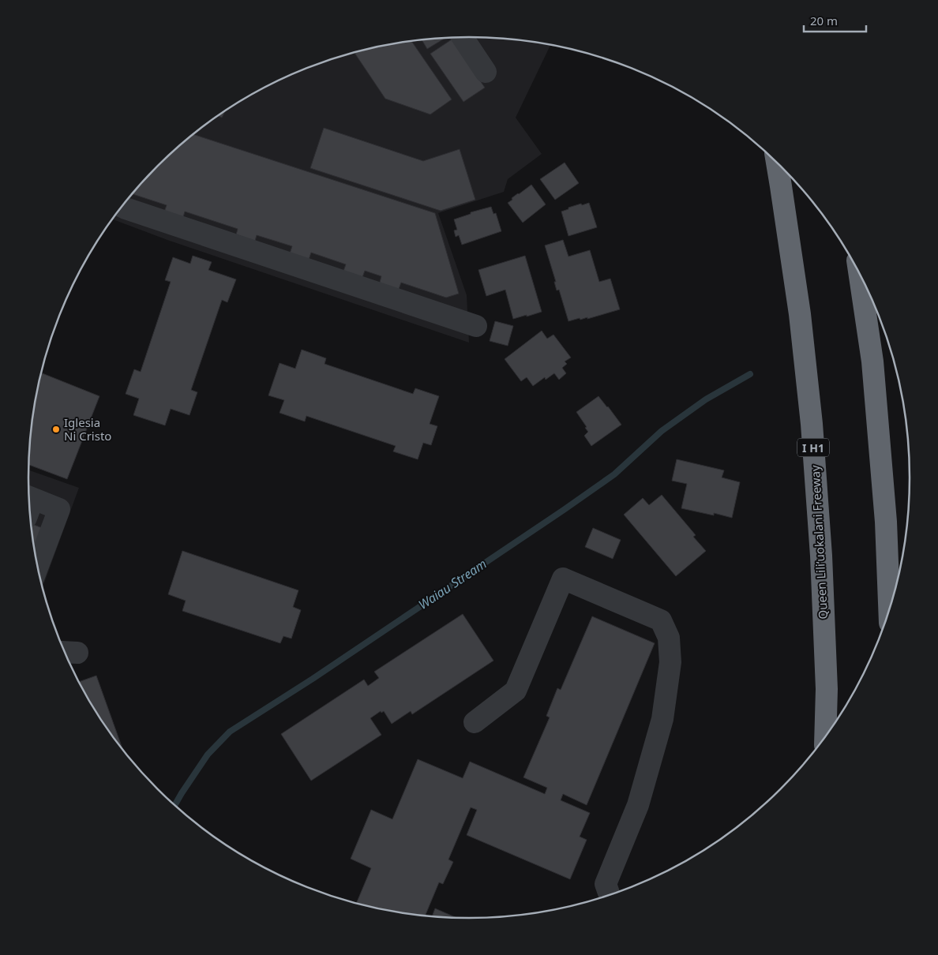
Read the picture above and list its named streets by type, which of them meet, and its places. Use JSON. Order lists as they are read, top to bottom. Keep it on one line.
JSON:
{"streets":{"highway":["I H1","Queen Liliʻuokalani Freeway"]},"water":["Waiau Stream"],"places":["Iglesia Ni Cristo"],"scale_bar":"20 m"}
